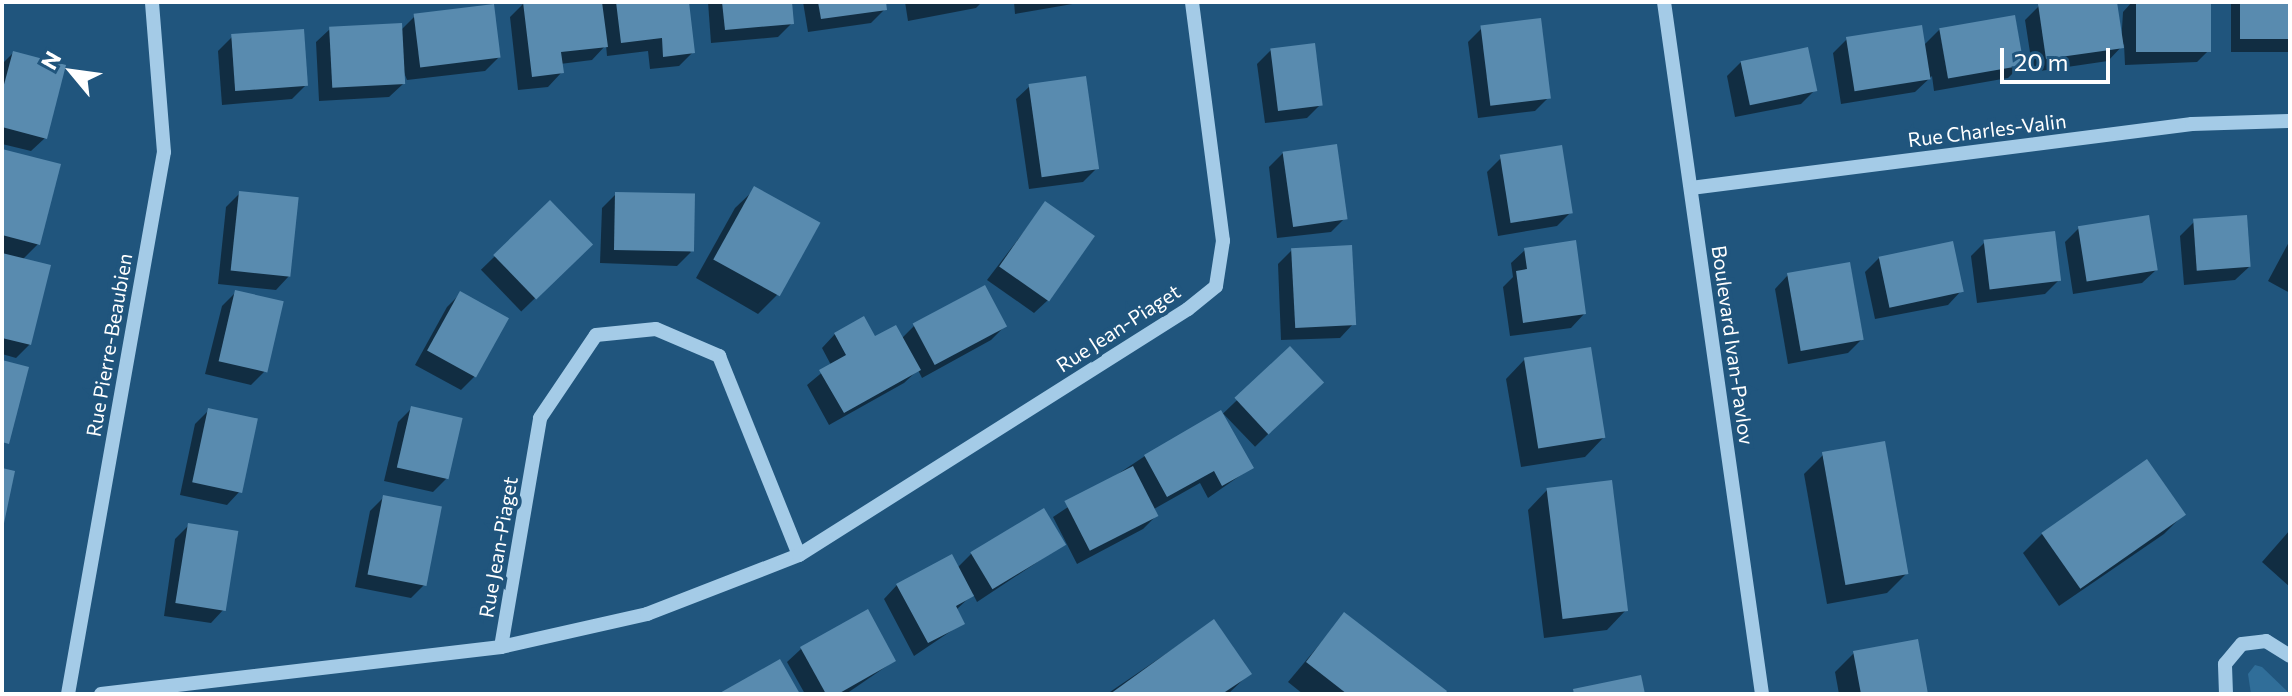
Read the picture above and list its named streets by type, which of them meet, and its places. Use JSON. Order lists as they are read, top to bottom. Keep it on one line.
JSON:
{"streets":{"street":["Rue Charles-Valin","Rue Jean-Piaget","Rue Pierre-Beaubien","Boulevard Ivan-Pavlov"]},"crossings":[["Rue Charles-Valin","Boulevard Ivan-Pavlov"]],"scale_bar":"20 m","north":"top left"}
